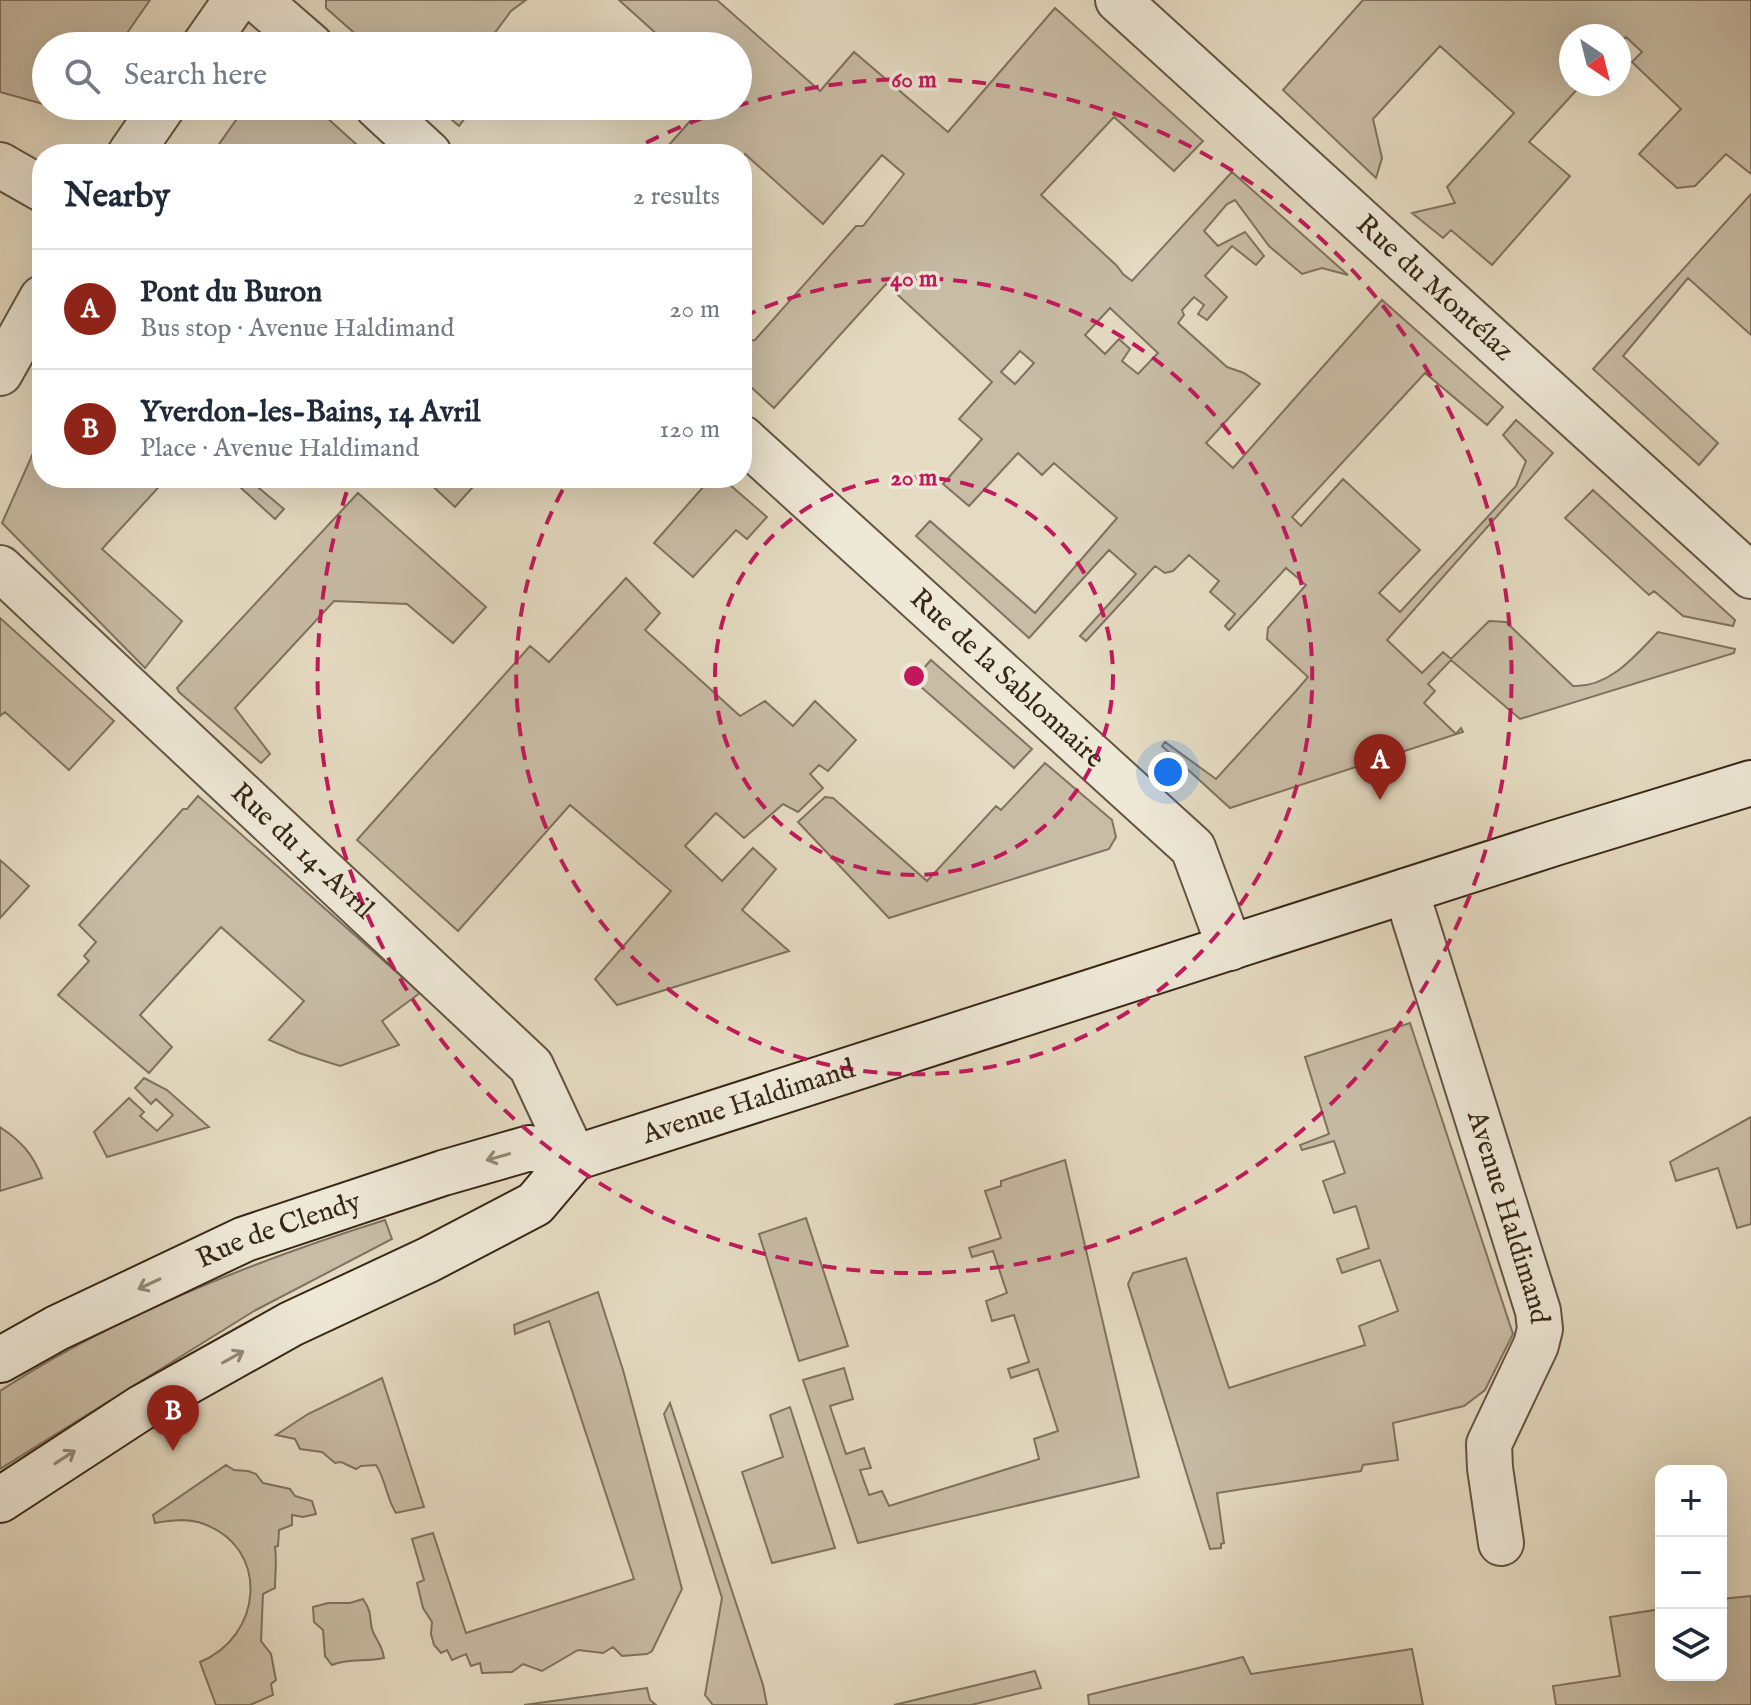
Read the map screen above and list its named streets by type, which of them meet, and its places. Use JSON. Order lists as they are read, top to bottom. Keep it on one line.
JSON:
{"streets":{"street":["Rue du Montélaz","Rue de la Sablonnaire","Rue du 14-Avril","Avenue Haldimand","Rue de Clendy"]},"crossings":[["Rue de la Sablonnaire","Avenue Haldimand"],["Rue du 14-Avril","Avenue Haldimand"],["Rue du 14-Avril","Rue de Clendy"],["Avenue Haldimand","Rue de Clendy"]],"north":"bottom right","page":{"search":"Search here","heading":["Nearby","2 results"],"list":[{"mark":"A","name":"Pont du Buron","note":"Bus stop · Avenue Haldimand","value":"20 m"},{"mark":"B","name":"Yverdon-les-Bains, 14 Avril","note":"Place · Avenue Haldimand","value":"120 m"}],"pins":["A","B"],"map_buttons":["+","−"]},"rings":["60 m","40 m","20 m"]}
